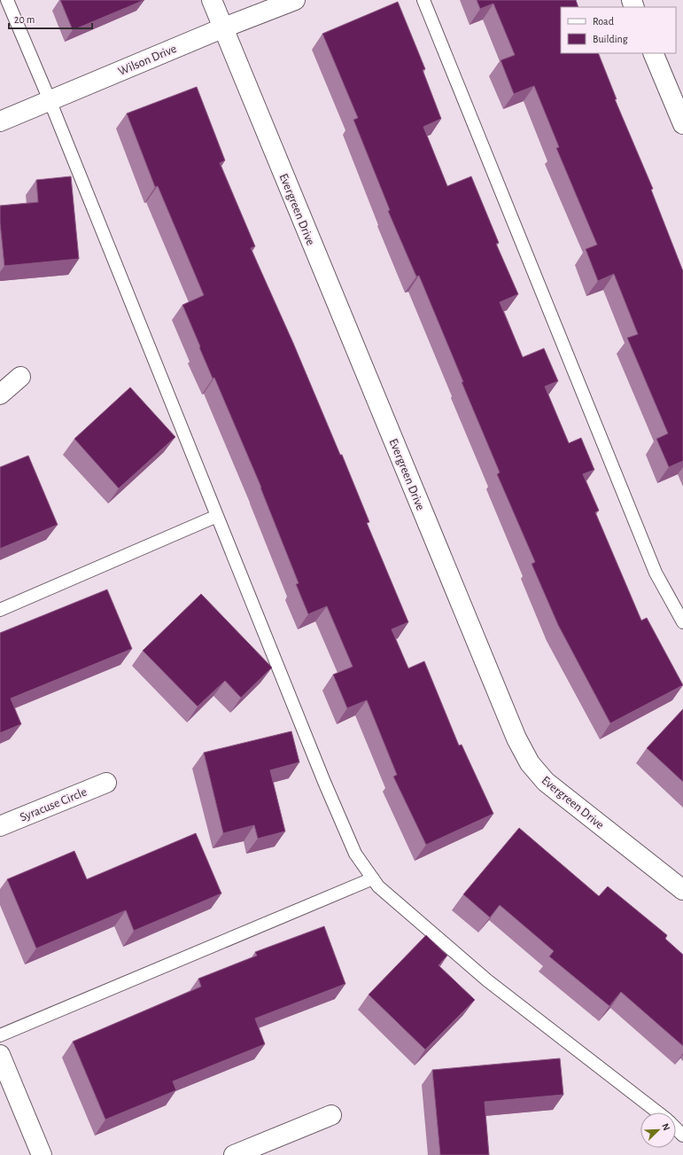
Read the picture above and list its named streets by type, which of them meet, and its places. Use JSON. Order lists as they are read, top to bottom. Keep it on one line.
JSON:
{"streets":{"street":["Wilson Drive","Evergreen Drive","Syracuse Circle"]},"crossings":[["Wilson Drive","Evergreen Drive"]],"legend":["Road","Building"],"scale_bar":"20 m","north":"top right"}
